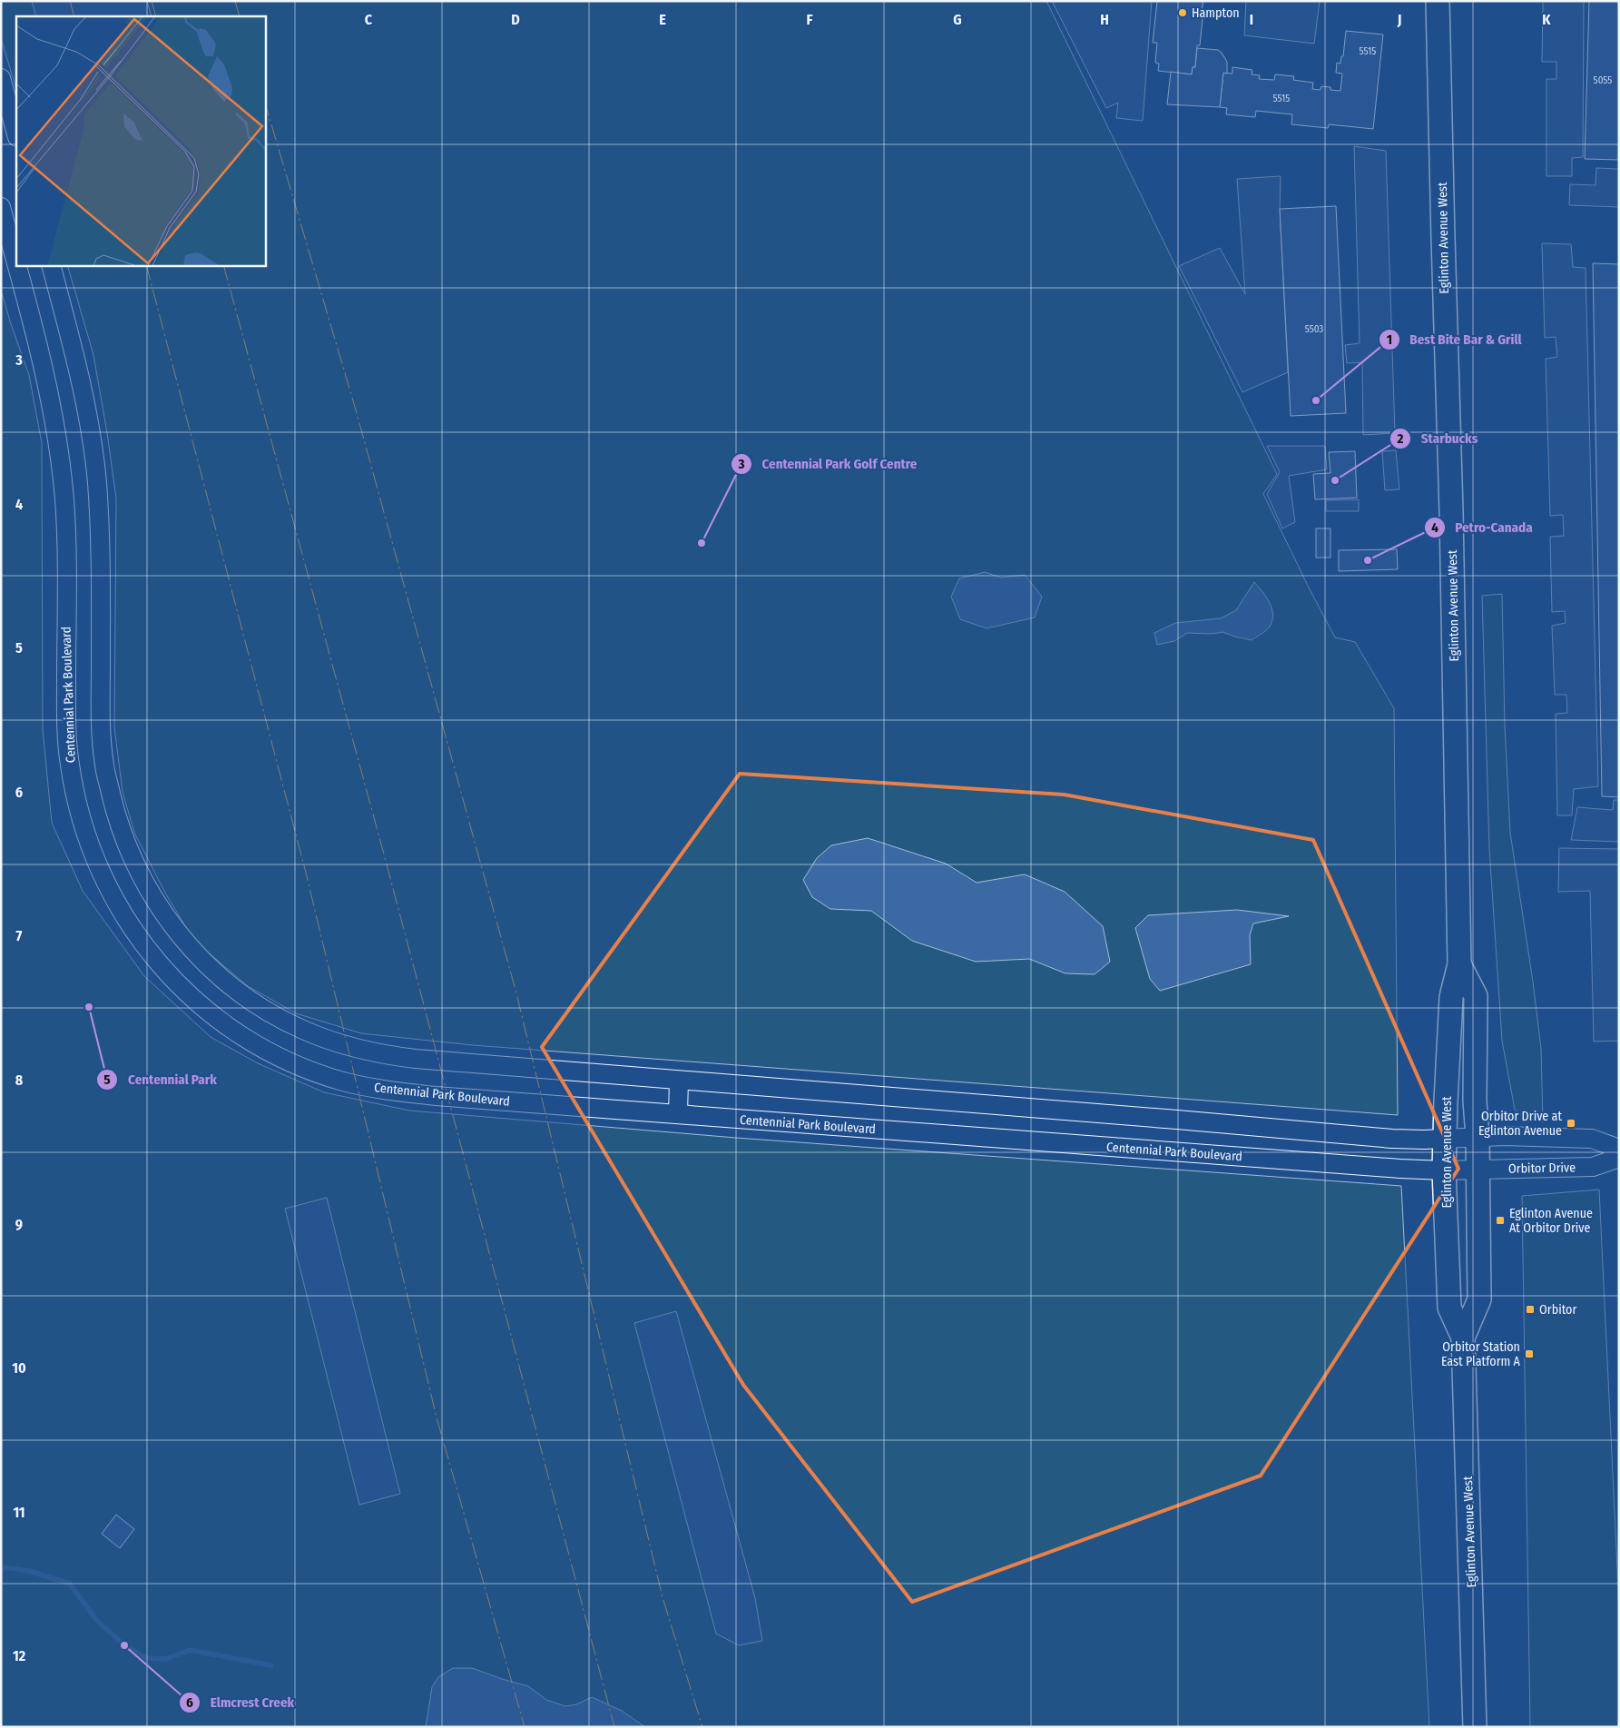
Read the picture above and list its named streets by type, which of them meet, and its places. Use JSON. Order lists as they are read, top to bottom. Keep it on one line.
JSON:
{"streets":{"main road":["Eglinton Avenue West"],"street":["Centennial Park Boulevard","Orbitor Drive"]},"crossings":[["Eglinton Avenue West","Centennial Park Boulevard"],["Eglinton Avenue West","Orbitor Drive"],["Centennial Park Boulevard","Orbitor Drive"]],"places":{"other":["Hampton","Best Bite Bar & Grill","Starbucks","Centennial Park Golf Centre","Petro-Canada","Centennial Park","Elmcrest Creek"],"transit":["Orbitor Drive at Eglinton Avenue","Eglinton Avenue At Orbitor Drive","Orbitor","Orbitor Station East Platform A"]},"house_numbers":["5515","5055","5515","5503"],"grid":{"columns":["C","D","E","F","G","H","I","J","K"],"rows":["3","4","5","6","7","8","9","10","11","12"]}}
